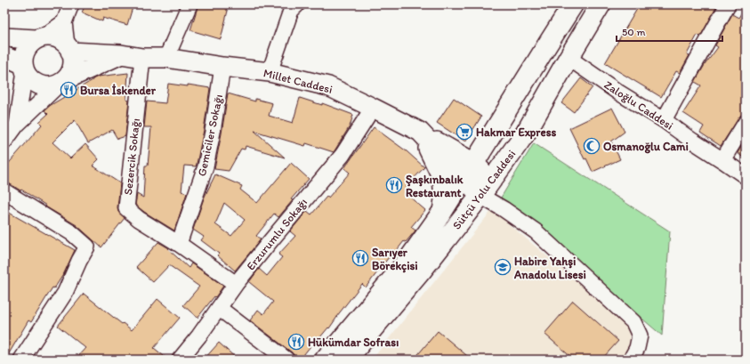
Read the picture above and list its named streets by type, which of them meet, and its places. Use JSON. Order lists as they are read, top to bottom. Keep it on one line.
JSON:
{"streets":{"main road":["Sütçü Yolu Caddesi"],"street":["Millet Caddesi","Zaloğlu Caddesi","Gemiciler Sokağı","Sezercik Sokağı","Erzurumlu Sokağı"]},"crossings":[["Millet Caddesi","Gemiciler Sokağı"],["Millet Caddesi","Sezercik Sokağı"],["Millet Caddesi","Sütçü Yolu Caddesi"],["Millet Caddesi","Erzurumlu Sokağı"],["Zaloğlu Caddesi","Sütçü Yolu Caddesi"],["Gemiciler Sokağı","Sezercik Sokağı"],["Sezercik Sokağı","Erzurumlu Sokağı"]],"places":{"restaurant":["Bursa İskender","Şaşkınbalık Restaurant","Sarıyer Börekçisi","Hükümdar Sofrası"],"supermarket":["Hakmar Express"],"mosque":["Osmanoğlu Cami"],"school or university":["Habire Yahşi Anadolu Lisesi"]},"scale_bar":"50 m"}
